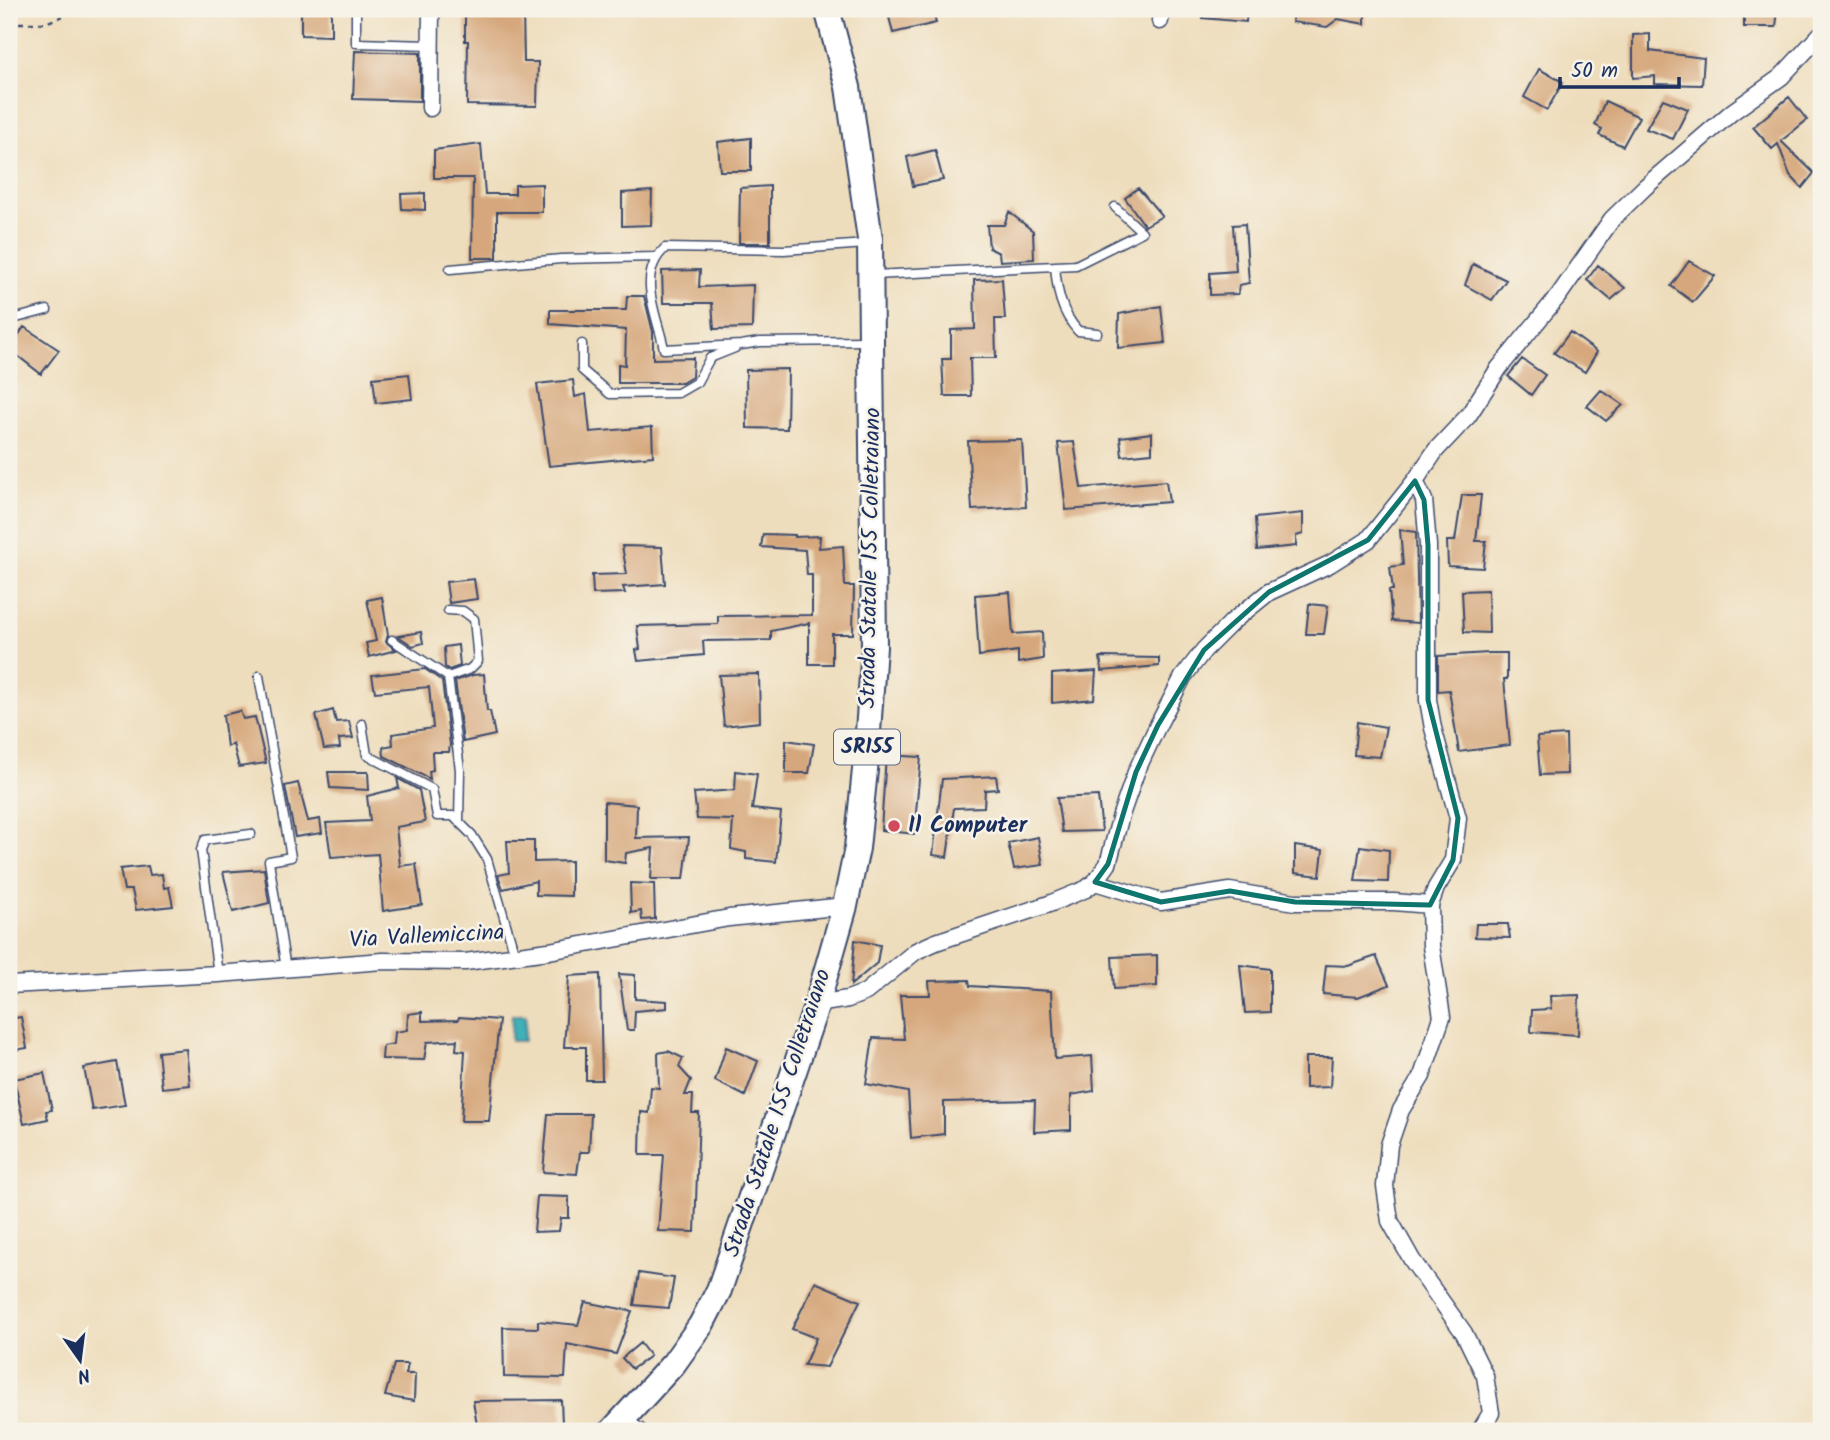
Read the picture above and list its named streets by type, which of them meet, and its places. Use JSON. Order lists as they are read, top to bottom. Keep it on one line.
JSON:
{"streets":{"main road":["Strada Statale 155 Colletraiano","SR155"],"street":["Via Vallemiccina"]},"crossings":[["Strada Statale 155 Colletraiano","Via Vallemiccina"]],"places":["Il Computer"],"scale_bar":"50 m","north":"bottom"}
